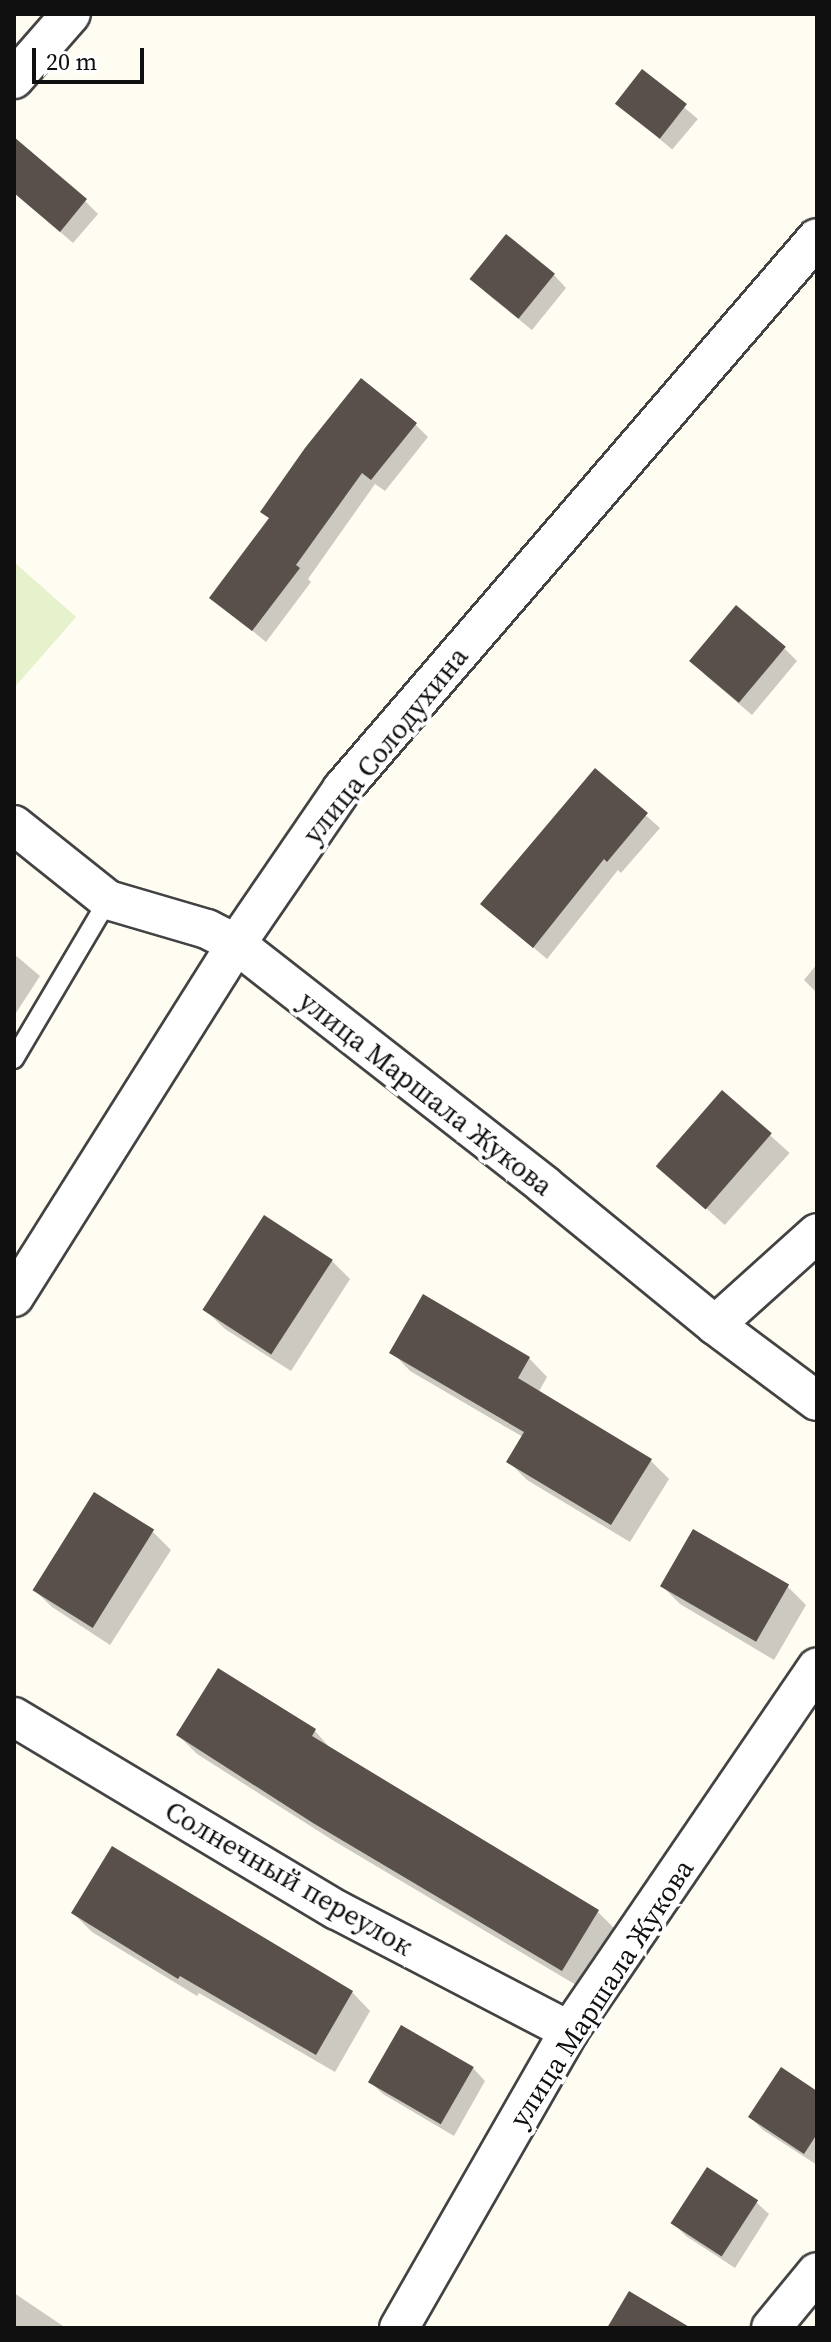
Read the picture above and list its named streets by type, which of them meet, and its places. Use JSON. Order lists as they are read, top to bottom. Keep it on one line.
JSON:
{"streets":{"street":["улица Солодухина","улица Маршала Жукова","Солнечный переулок"]},"crossings":[["улица Солодухина","улица Маршала Жукова"],["улица Маршала Жукова","Солнечный переулок"]],"scale_bar":"20 m"}
